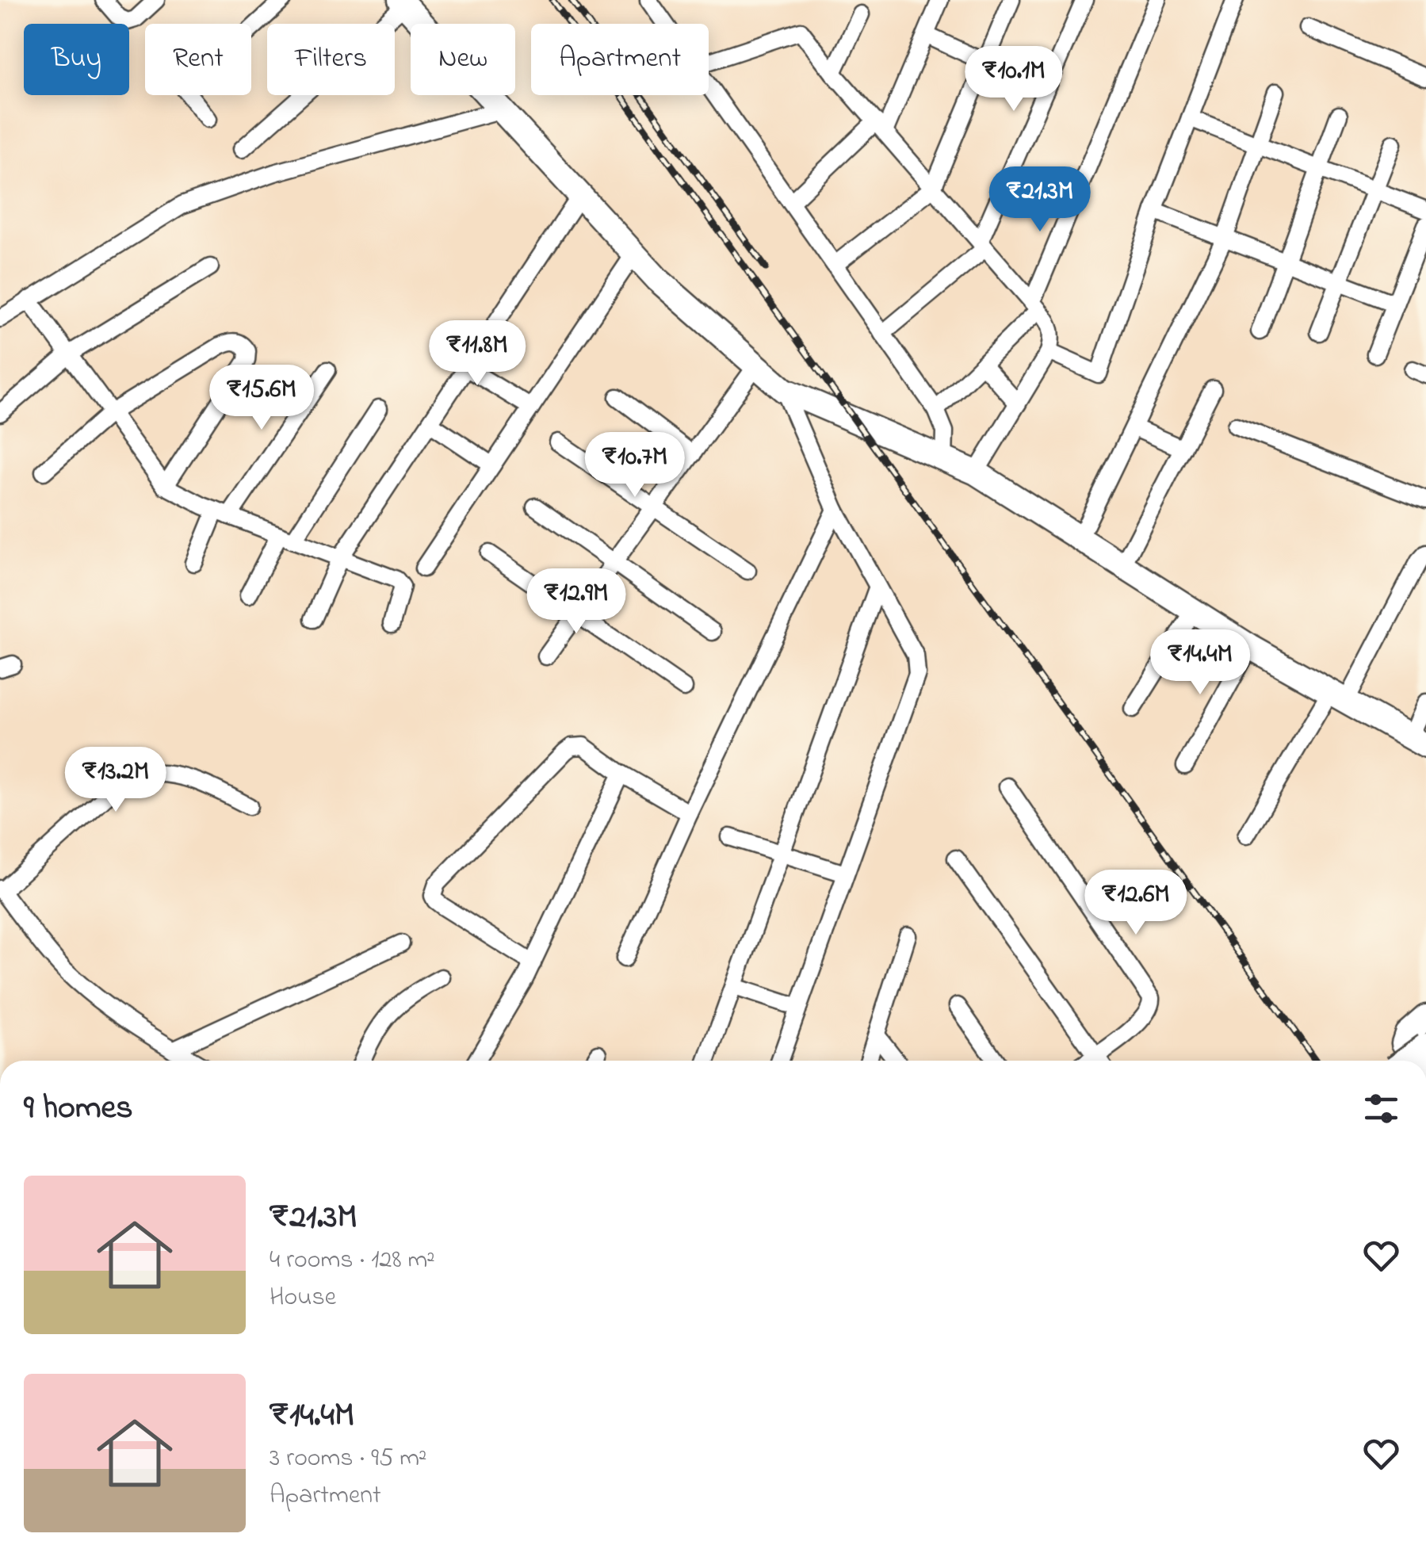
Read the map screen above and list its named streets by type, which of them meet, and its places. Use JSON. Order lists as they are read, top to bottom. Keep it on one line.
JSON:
{"page":{"chip":["Buy","Rent","Filters","New","Apartment"],"price":["₹10.1M","₹21.3M","₹11.8M","₹15.6M","₹10.7M","₹12.9M","₹14.4M","₹13.2M","₹12.6M"],"heading":"9 homes","list":[{"name":"₹21.3M","note":"4 rooms · 128 m² · House"},{"name":"₹14.4M","note":"3 rooms · 95 m² · Apartment"}]}}
